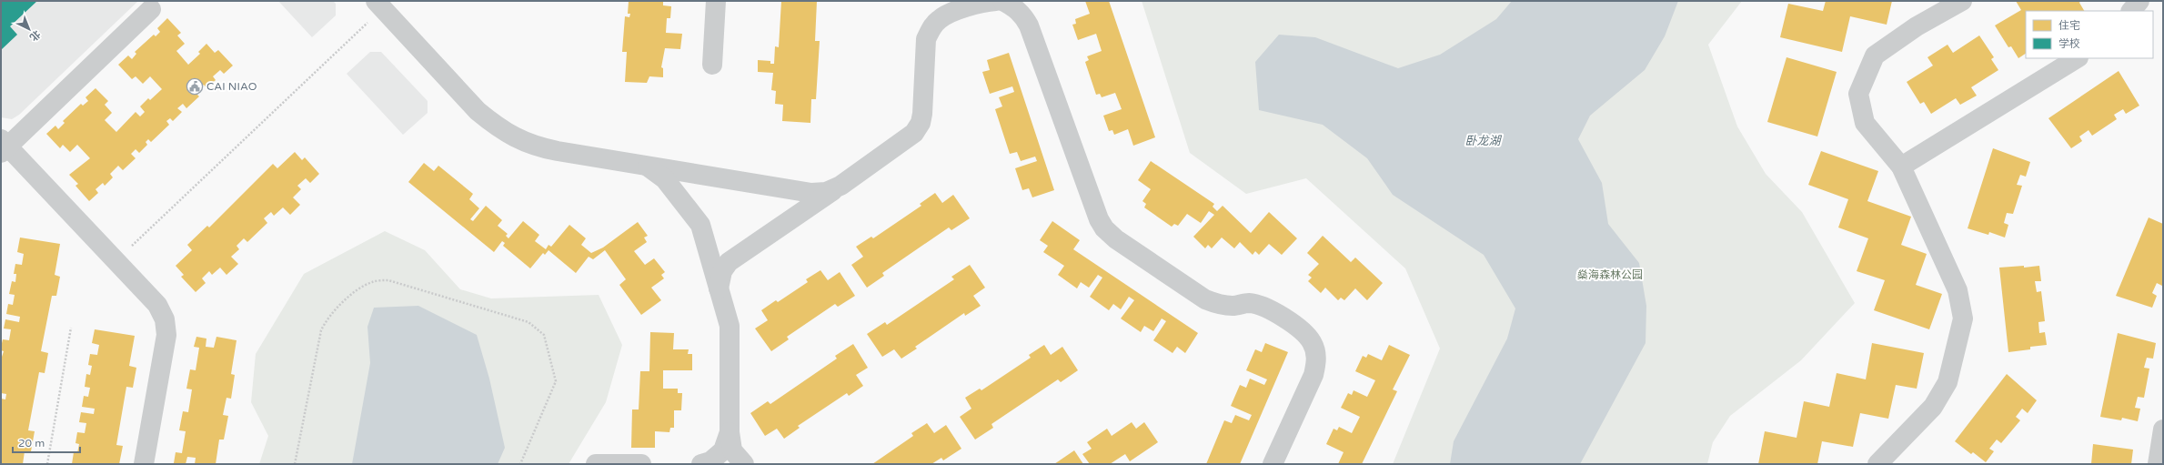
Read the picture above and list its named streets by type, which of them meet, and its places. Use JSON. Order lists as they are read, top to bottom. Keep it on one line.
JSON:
{"water":["卧龙湖"],"parks":["燊海森林公园"],"places":{"public building":["CAI NIAO"]},"legend":["住宅","学校"],"scale_bar":"20 m","north":"bottom right"}
